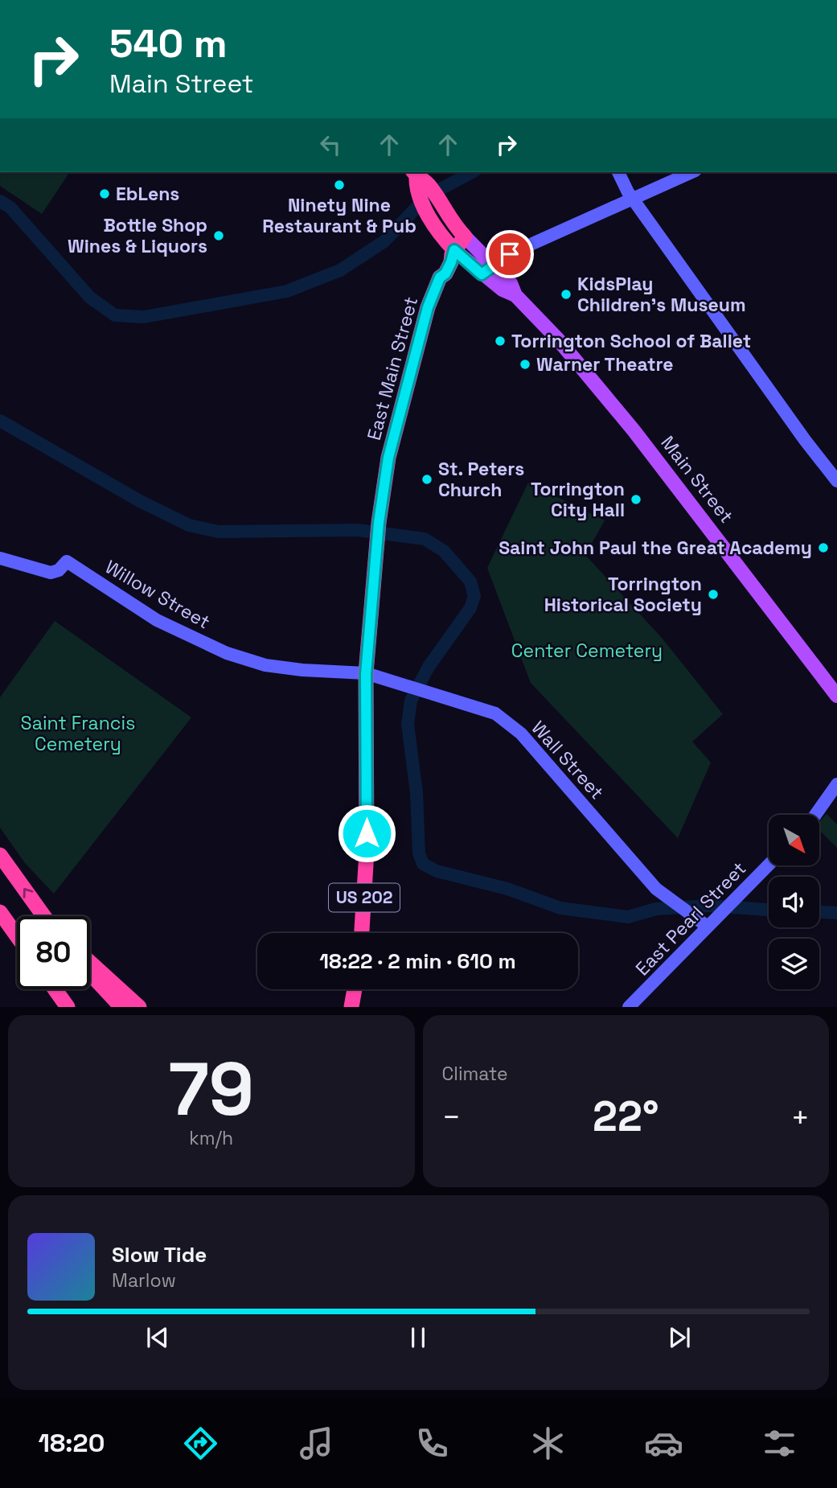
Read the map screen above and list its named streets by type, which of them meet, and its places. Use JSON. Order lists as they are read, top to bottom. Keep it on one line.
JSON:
{"streets":{"highway":["East Main Street","Main Street","US 202"],"main road":["Willow Street","Wall Street","East Pearl Street"]},"crossings":[["East Main Street","Main Street"],["East Main Street","Willow Street"],["East Main Street","Wall Street"],["Willow Street","Wall Street"],["Wall Street","East Pearl Street"]],"parks":["Center Cemetery","Saint Francis Cemetery"],"places":["Ninety Nine Restaurant & Pub","EbLens","Bottle Shop Wines & Liquors","KidsPlay Children's Museum","Torrington School of Ballet","Warner Theatre","St. Peters Church","Torrington City Hall","Saint John Paul the Great Academy","Torrington Historical Society"],"north":"bottom right","page":{"turn":["540 m","Main Street"],"limit":"80","trip":"18:22 · 2 min · 610 m","tile":[["79","km/h"],"Climate"],"heat":["−","22°","+"],"song":["Slow Tide","Marlow"],"tabs":"18:20"}}
